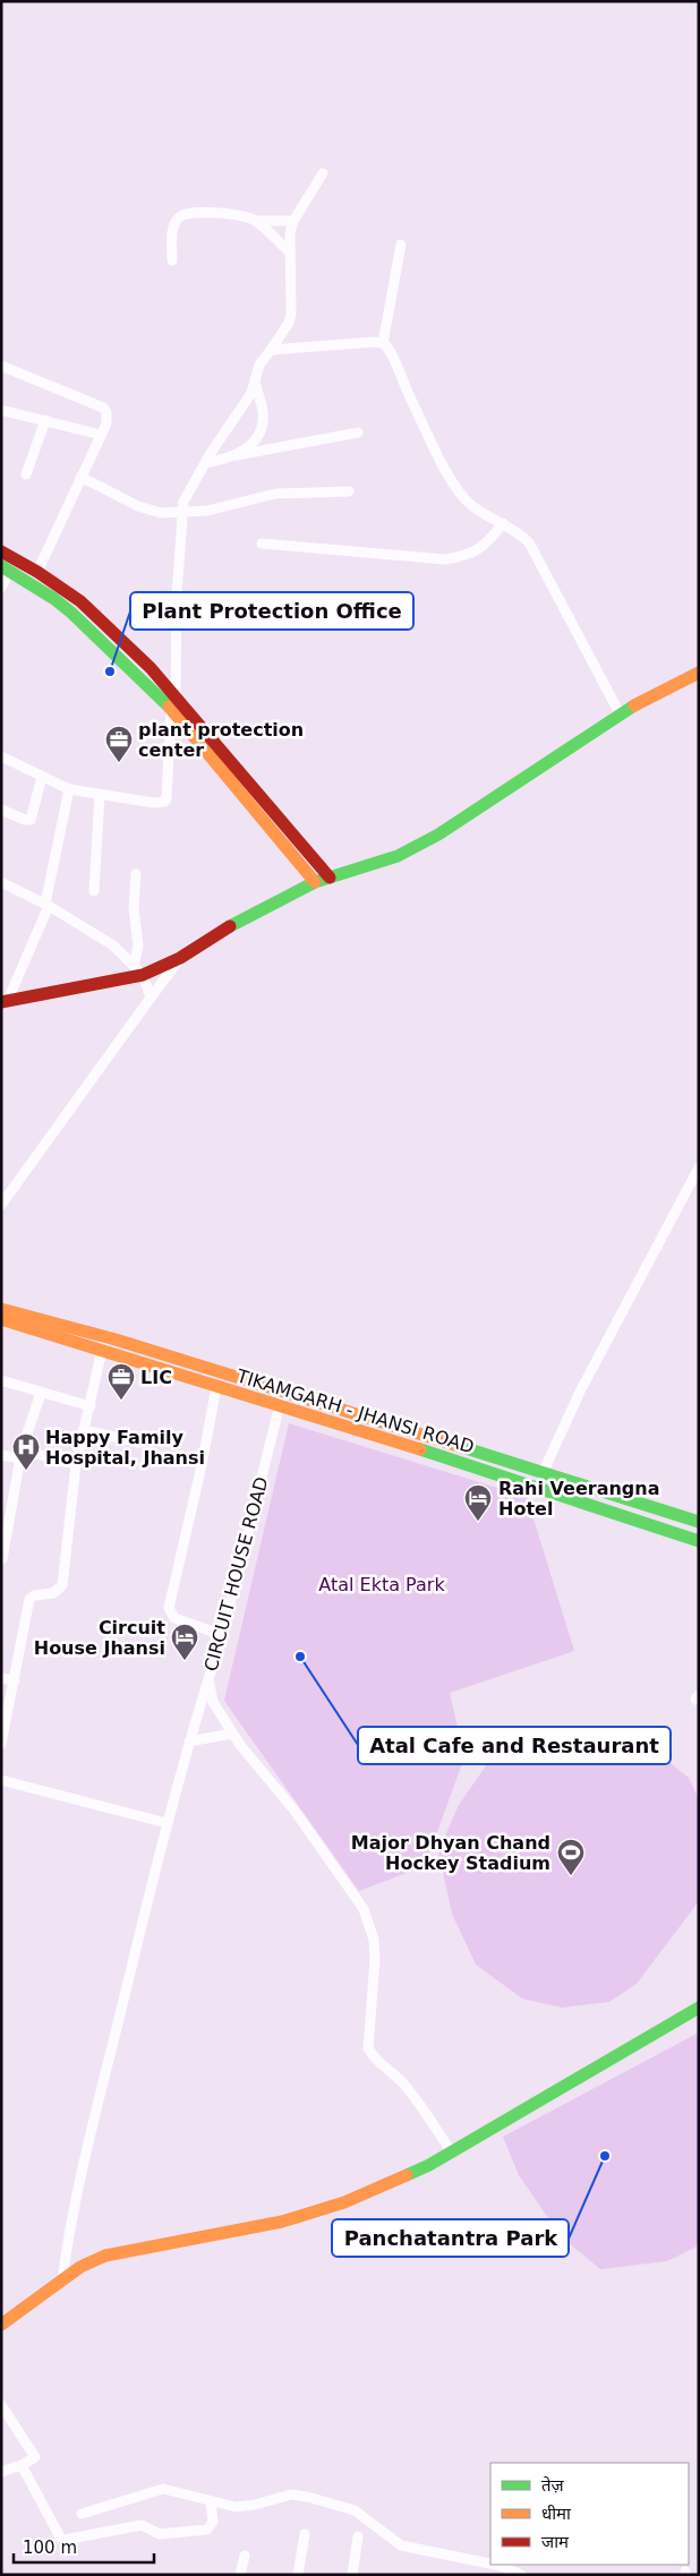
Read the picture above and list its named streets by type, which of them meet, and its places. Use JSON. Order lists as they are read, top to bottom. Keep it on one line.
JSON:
{"streets":{"street":["TIKAMGARH - JHANSI ROAD","CIRCUIT HOUSE ROAD"]},"crossings":[["TIKAMGARH - JHANSI ROAD","CIRCUIT HOUSE ROAD"]],"parks":["Atal Ekta Park"],"places":{"other":["Plant Protection Office","Atal Cafe and Restaurant","Panchatantra Park"],"office":["plant protection center","LIC"],"hospital":["Happy Family Hospital, Jhansi"],"hotel":["Rahi Veerangna Hotel","Circuit House Jhansi"],"sports":["Major Dhyan Chand Hockey Stadium"]},"legend":["तेज़","धीमा","जाम"],"scale_bar":"100 m"}
